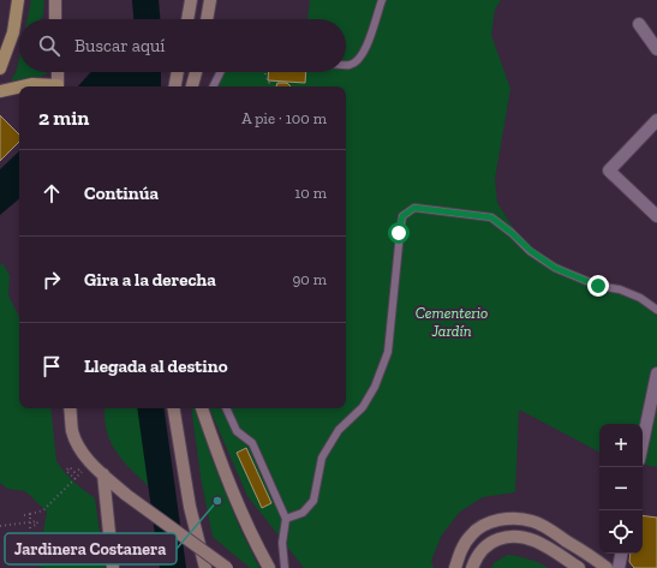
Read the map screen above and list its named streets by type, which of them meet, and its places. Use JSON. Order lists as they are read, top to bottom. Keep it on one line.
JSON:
{"parks":["Cementerio Jardín"],"places":["Jardinera Costanera"],"page":{"search":"Buscar aquí","heading":["2 min","A pie · 100 m"],"list":[["Continúa","10 m"],["Gira a la derecha","90 m"],"Llegada al destino"],"map_buttons":["+","−"]}}
